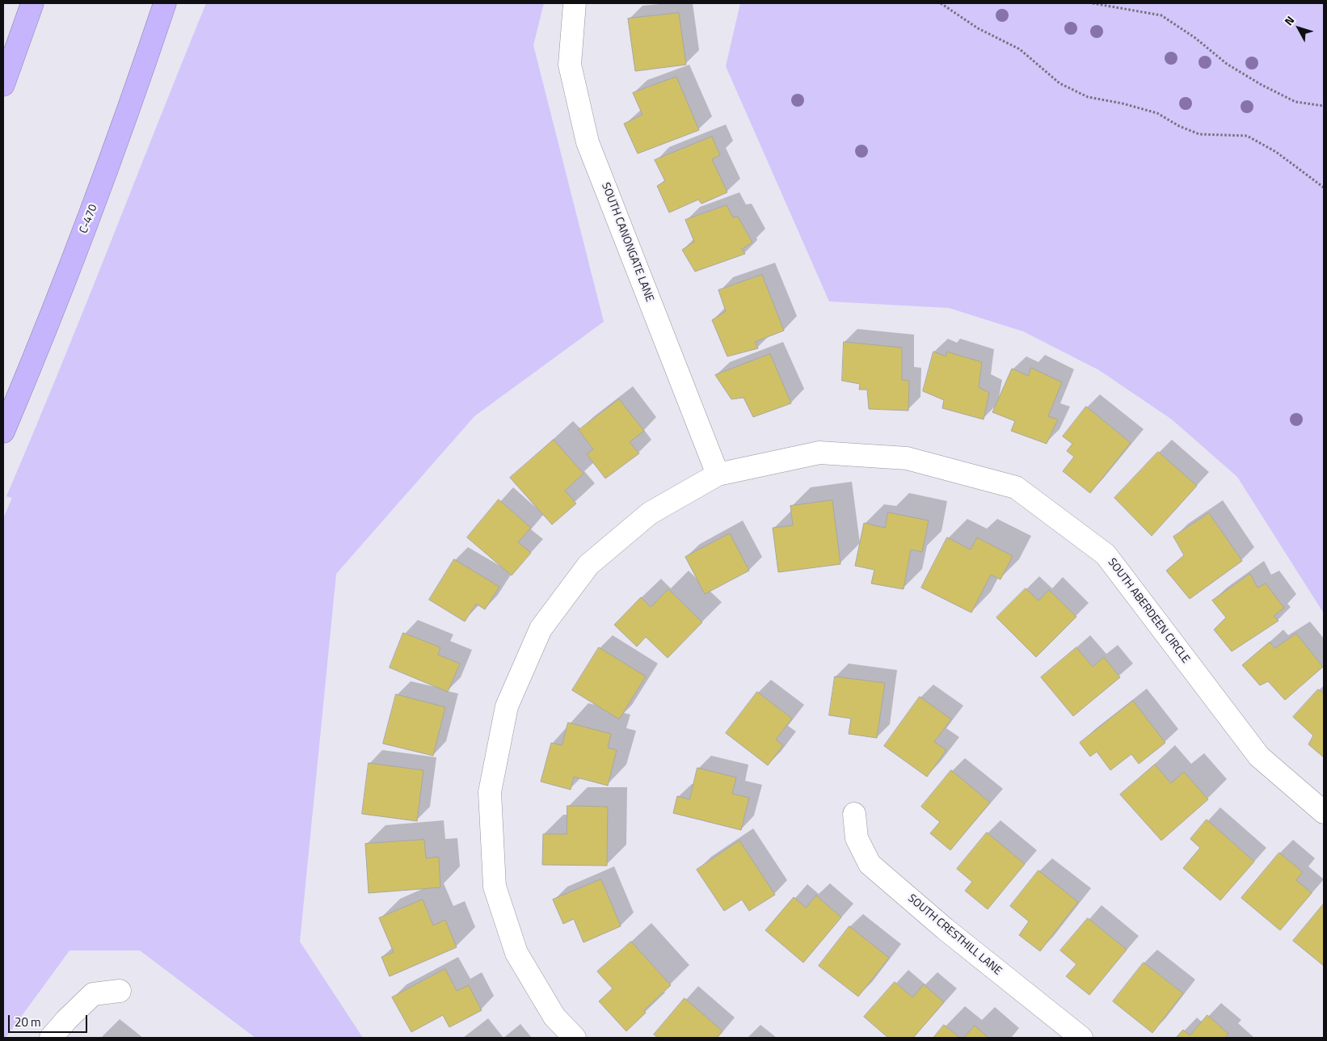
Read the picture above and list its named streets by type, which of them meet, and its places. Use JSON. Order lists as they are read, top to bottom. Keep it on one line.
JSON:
{"streets":{"highway":["C-470"],"street":["SOUTH CANONGATE LANE","SOUTH ABERDEEN CIRCLE","SOUTH CRESTHILL LANE"]},"crossings":[["SOUTH CANONGATE LANE","SOUTH ABERDEEN CIRCLE"]],"scale_bar":"20 m","north":"top left"}
